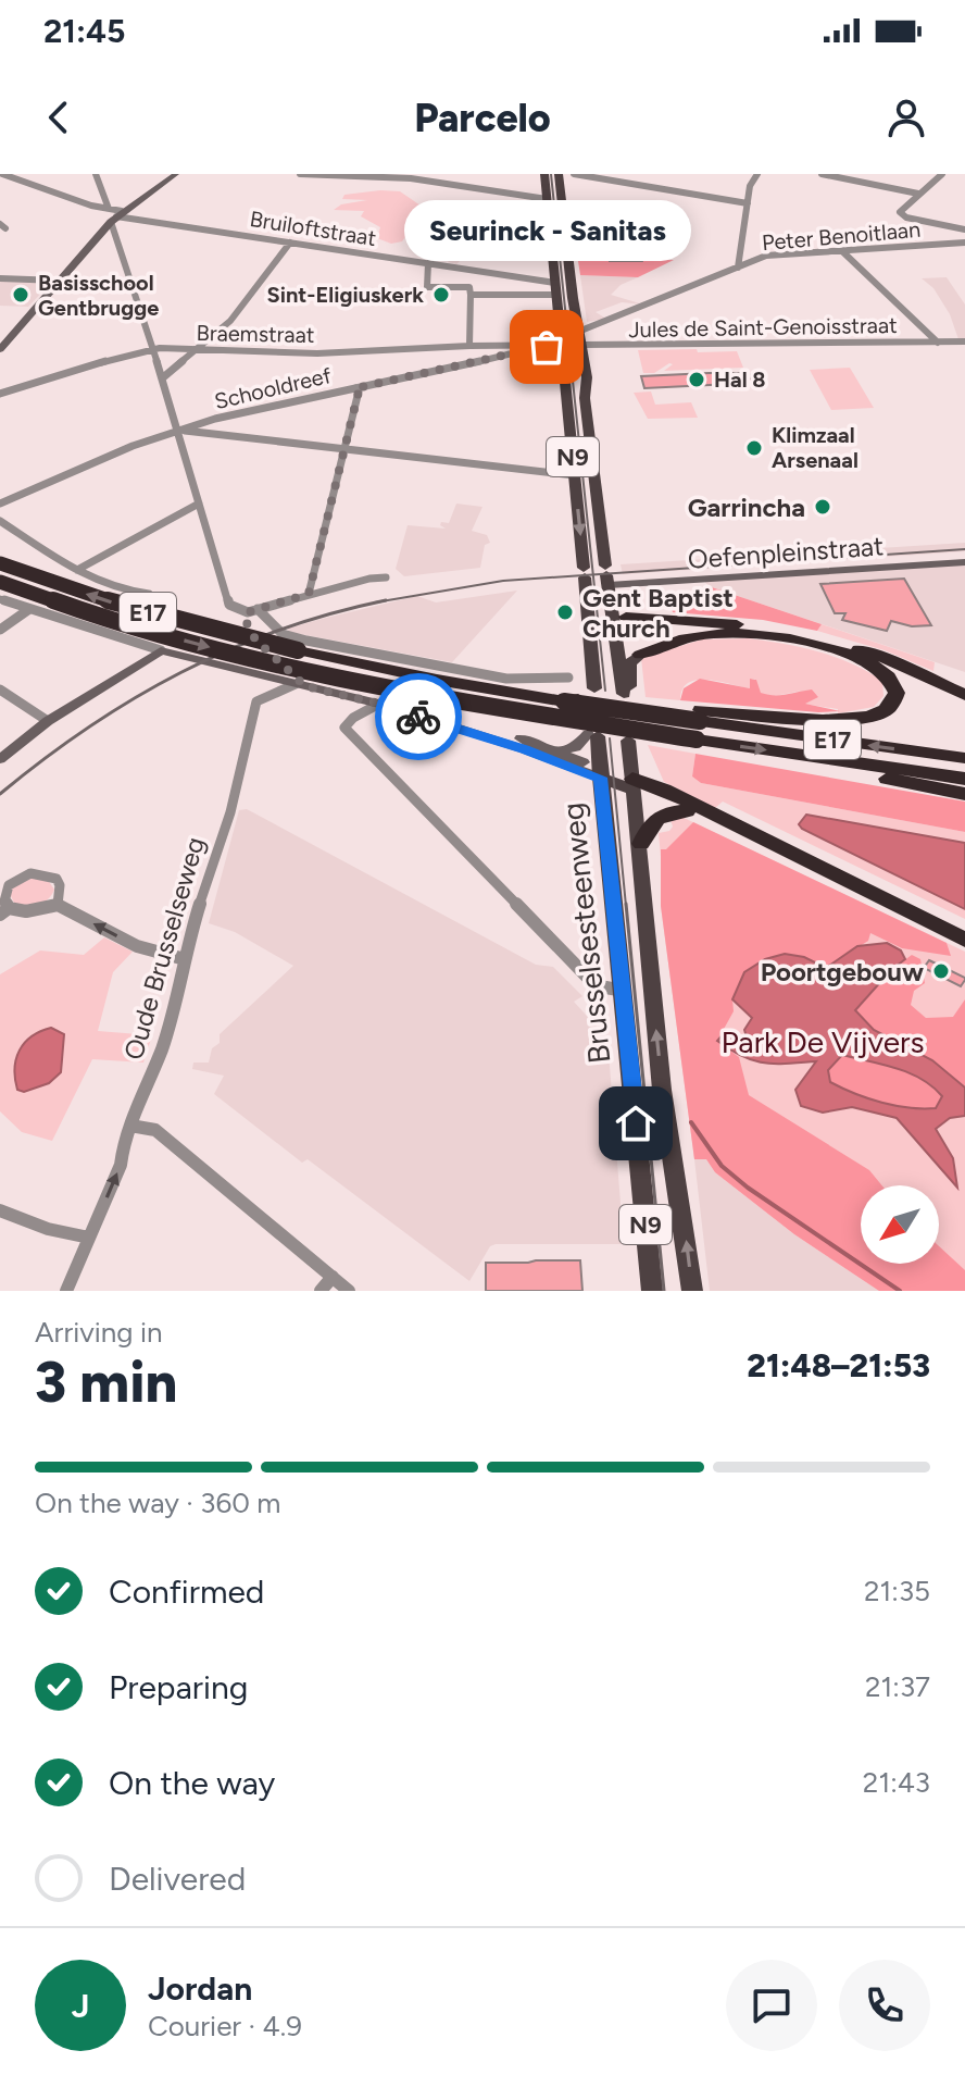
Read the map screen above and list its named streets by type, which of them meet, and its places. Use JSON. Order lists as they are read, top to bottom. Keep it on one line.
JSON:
{"streets":{"highway":["E17"],"main road":["N9","Brusselsesteenweg"],"street":["Bruiloftstraat","Peter Benoitlaan","Jules de Saint-Genoisstraat","Braemstraat","Schooldreef","Oefenpleinstraat","Oude Brusselseweg"]},"crossings":[["Bruiloftstraat","N9"],["Peter Benoitlaan","N9"],["Jules de Saint-Genoisstraat","Schooldreef"],["Jules de Saint-Genoisstraat","N9"],["Braemstraat","Schooldreef"],["Schooldreef","N9"],["N9","Oefenpleinstraat"],["N9","Brusselsesteenweg"]],"parks":["Park De Vijvers"],"places":["Basisschool Gentbrugge","Sint-Eligiuskerk","Seurinck - Sanitas","Hal 8","Klimzaal Arsenaal","Garrincha","Gent Baptist Church","Poortgebouw"],"north":"bottom left","page":{"status":"21:45","header":"Parcelo","bubble":"Seurinck - Sanitas","heading":["3 min","Arriving in","21:48–21:53"],"panel":["Jordan","Courier · 4.9"],"bar":"On the way · 360 m","list":[["Confirmed","21:35"],["Preparing","21:37"],["On the way","21:43"],"Delivered"],"round":"J"}}
